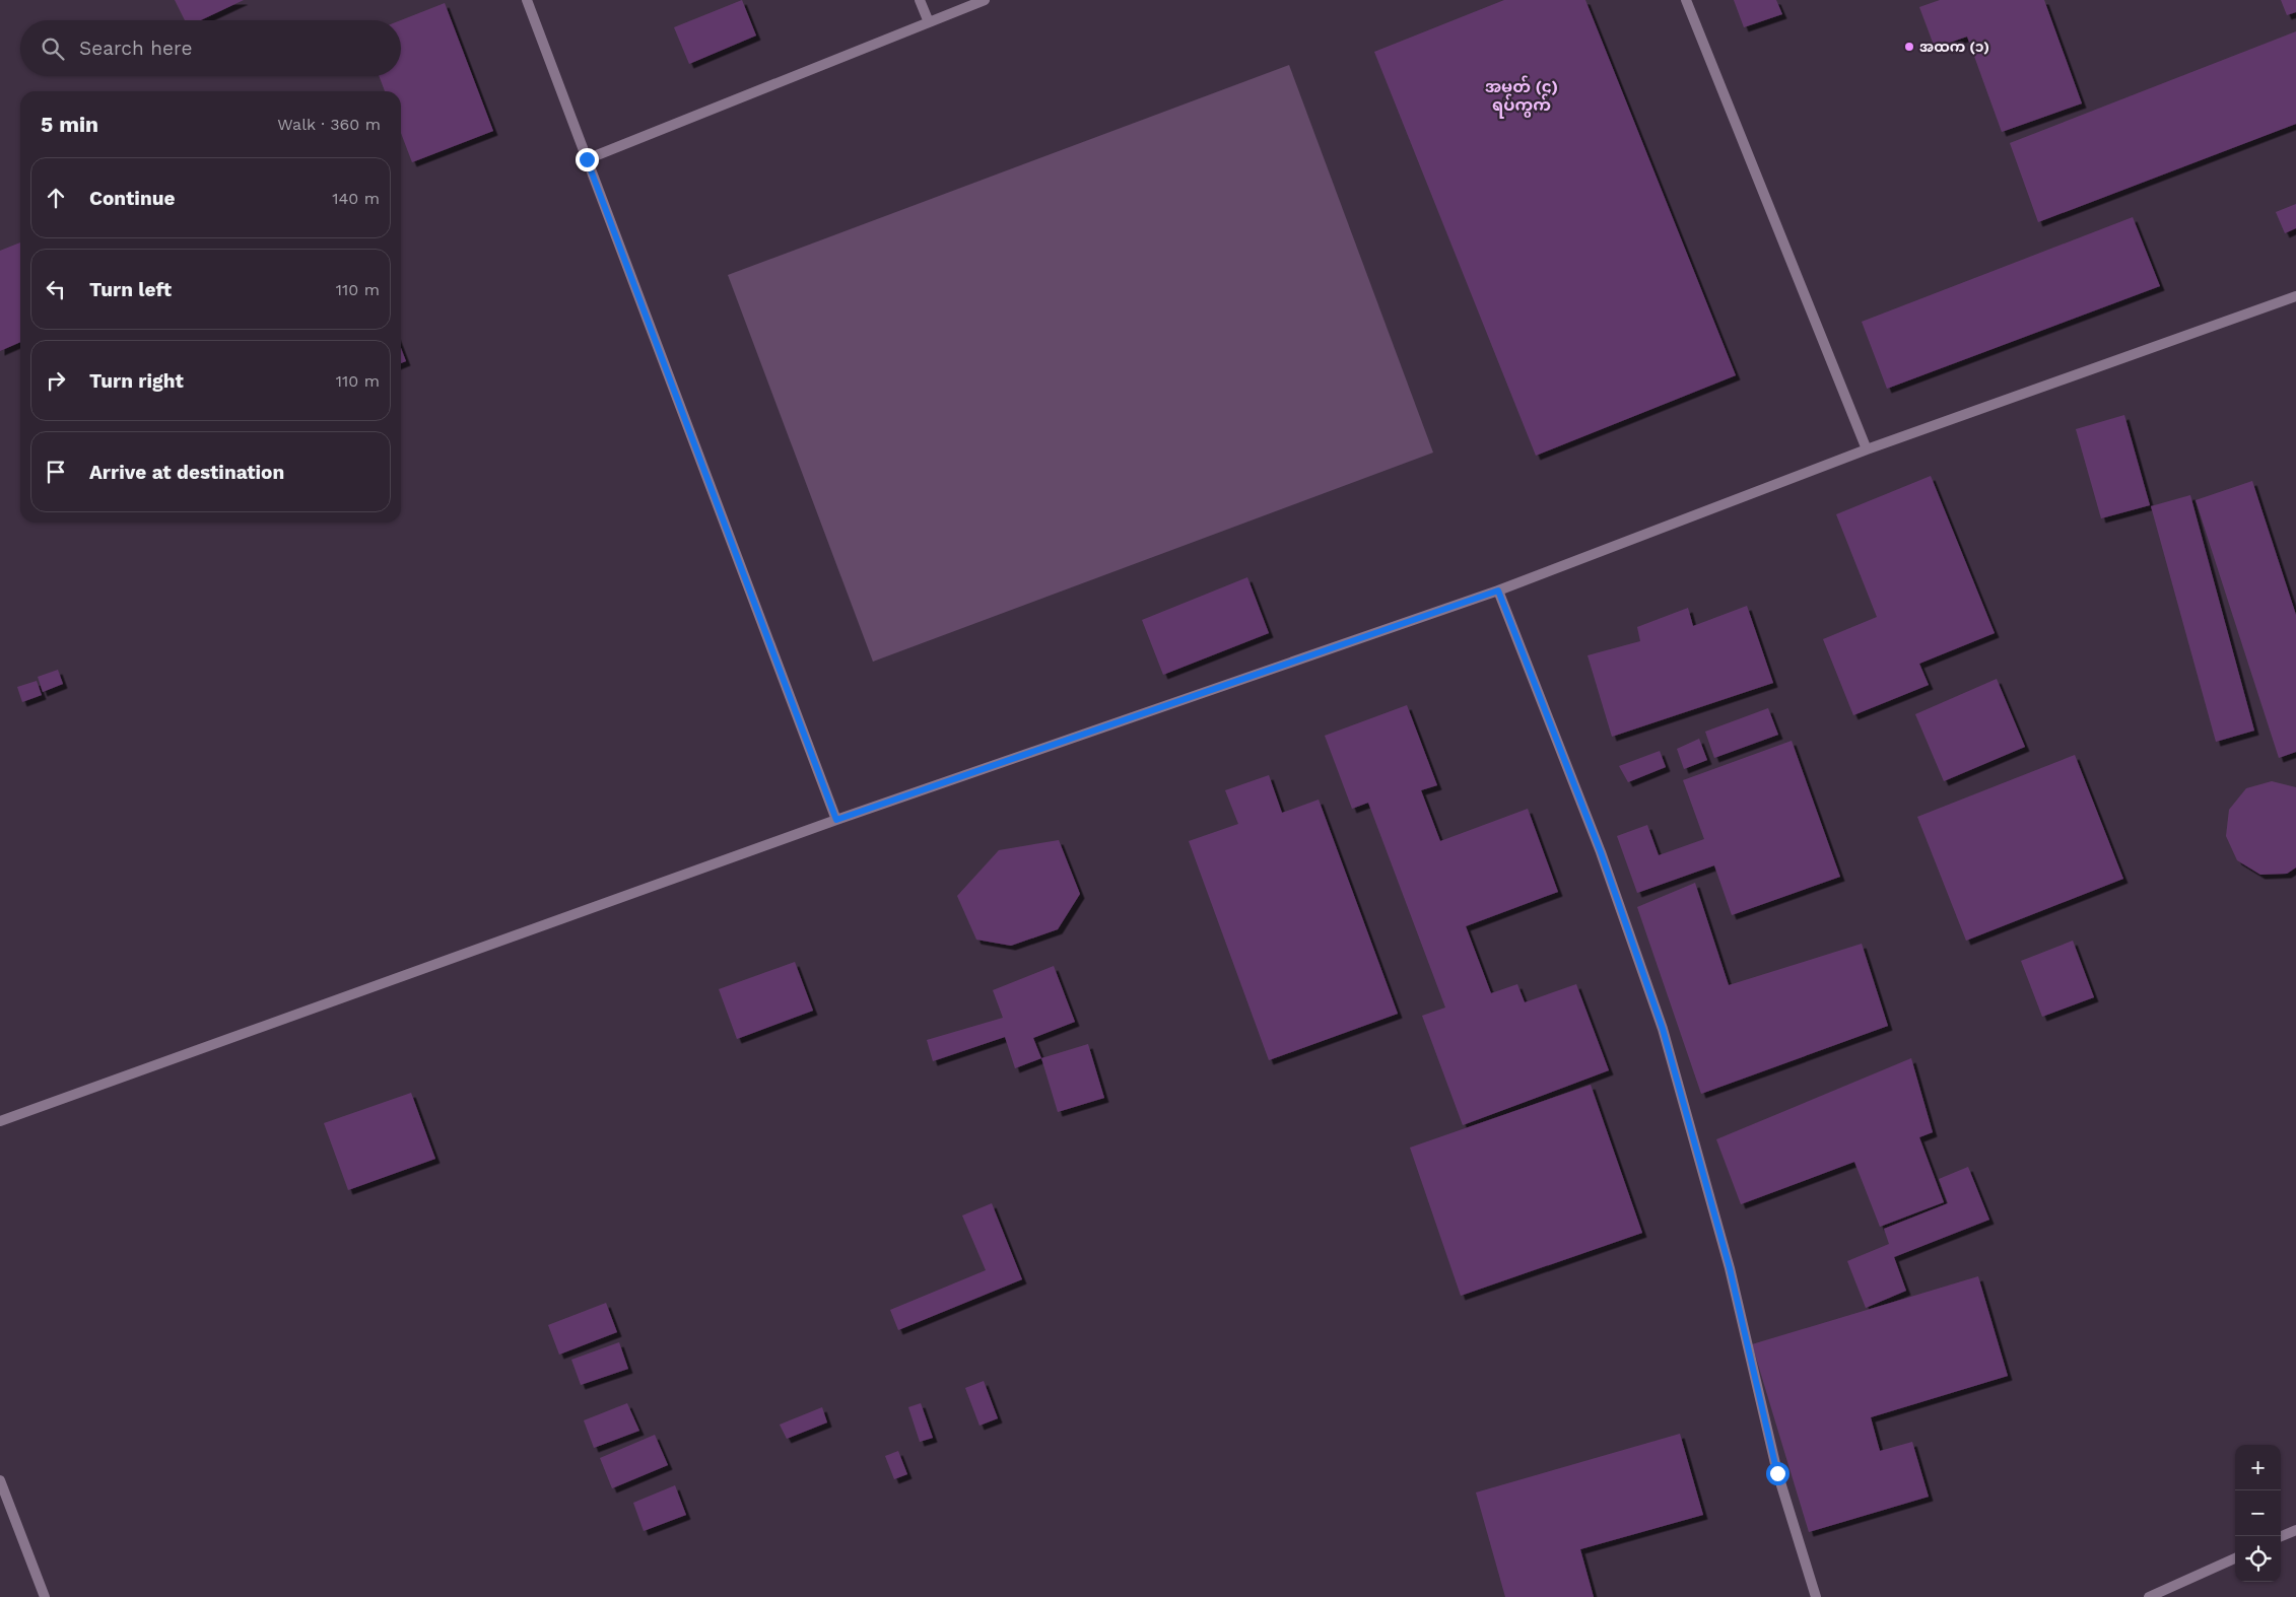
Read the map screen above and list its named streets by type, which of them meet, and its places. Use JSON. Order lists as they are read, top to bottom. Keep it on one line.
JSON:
{"districts":["အမှတ် (၄) ရပ်ကွက်"],"places":["အထက (၁)"],"page":{"search":"Search here","heading":["5 min","Walk · 360 m"],"list":[["Continue","140 m"],["Turn left","110 m"],["Turn right","110 m"],"Arrive at destination"],"map_buttons":["+","−"]}}
